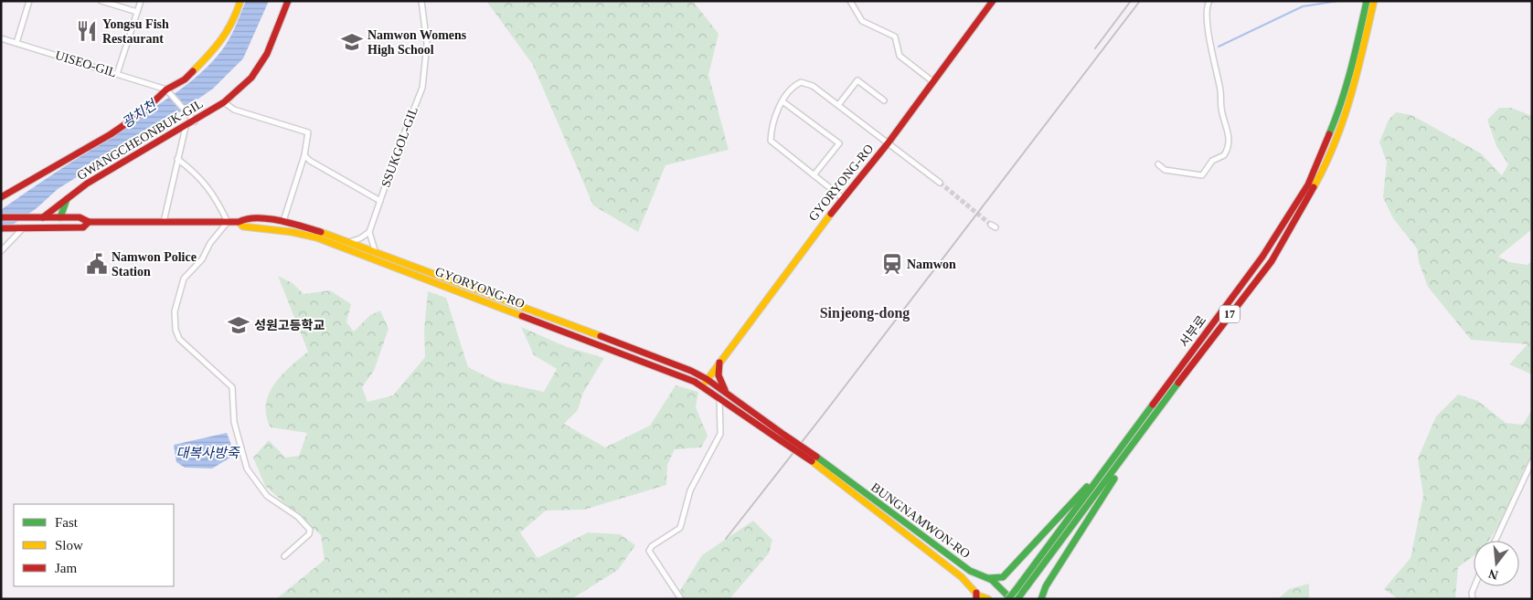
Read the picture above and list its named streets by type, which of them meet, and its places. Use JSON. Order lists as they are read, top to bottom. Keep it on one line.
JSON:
{"streets":{"main road":["GWANGCHEONBUK-GIL","GYORYONG-RO","17","서부로","BUNGNAMWON-RO"],"street":["UISEO-GIL","SSUKGOL-GIL"]},"crossings":[["GWANGCHEONBUK-GIL","GYORYONG-RO"],["서부로","BUNGNAMWON-RO"]],"districts":["Sinjeong-dong"],"water":["광치천","대복사방죽"],"places":{"restaurant":["Yongsu Fish Restaurant"],"school or university":["Namwon Womens High School","성원고등학교"],"public building":["Namwon Police Station"],"station":["Namwon"]},"legend":["Fast","Slow","Jam"],"north":"bottom"}
